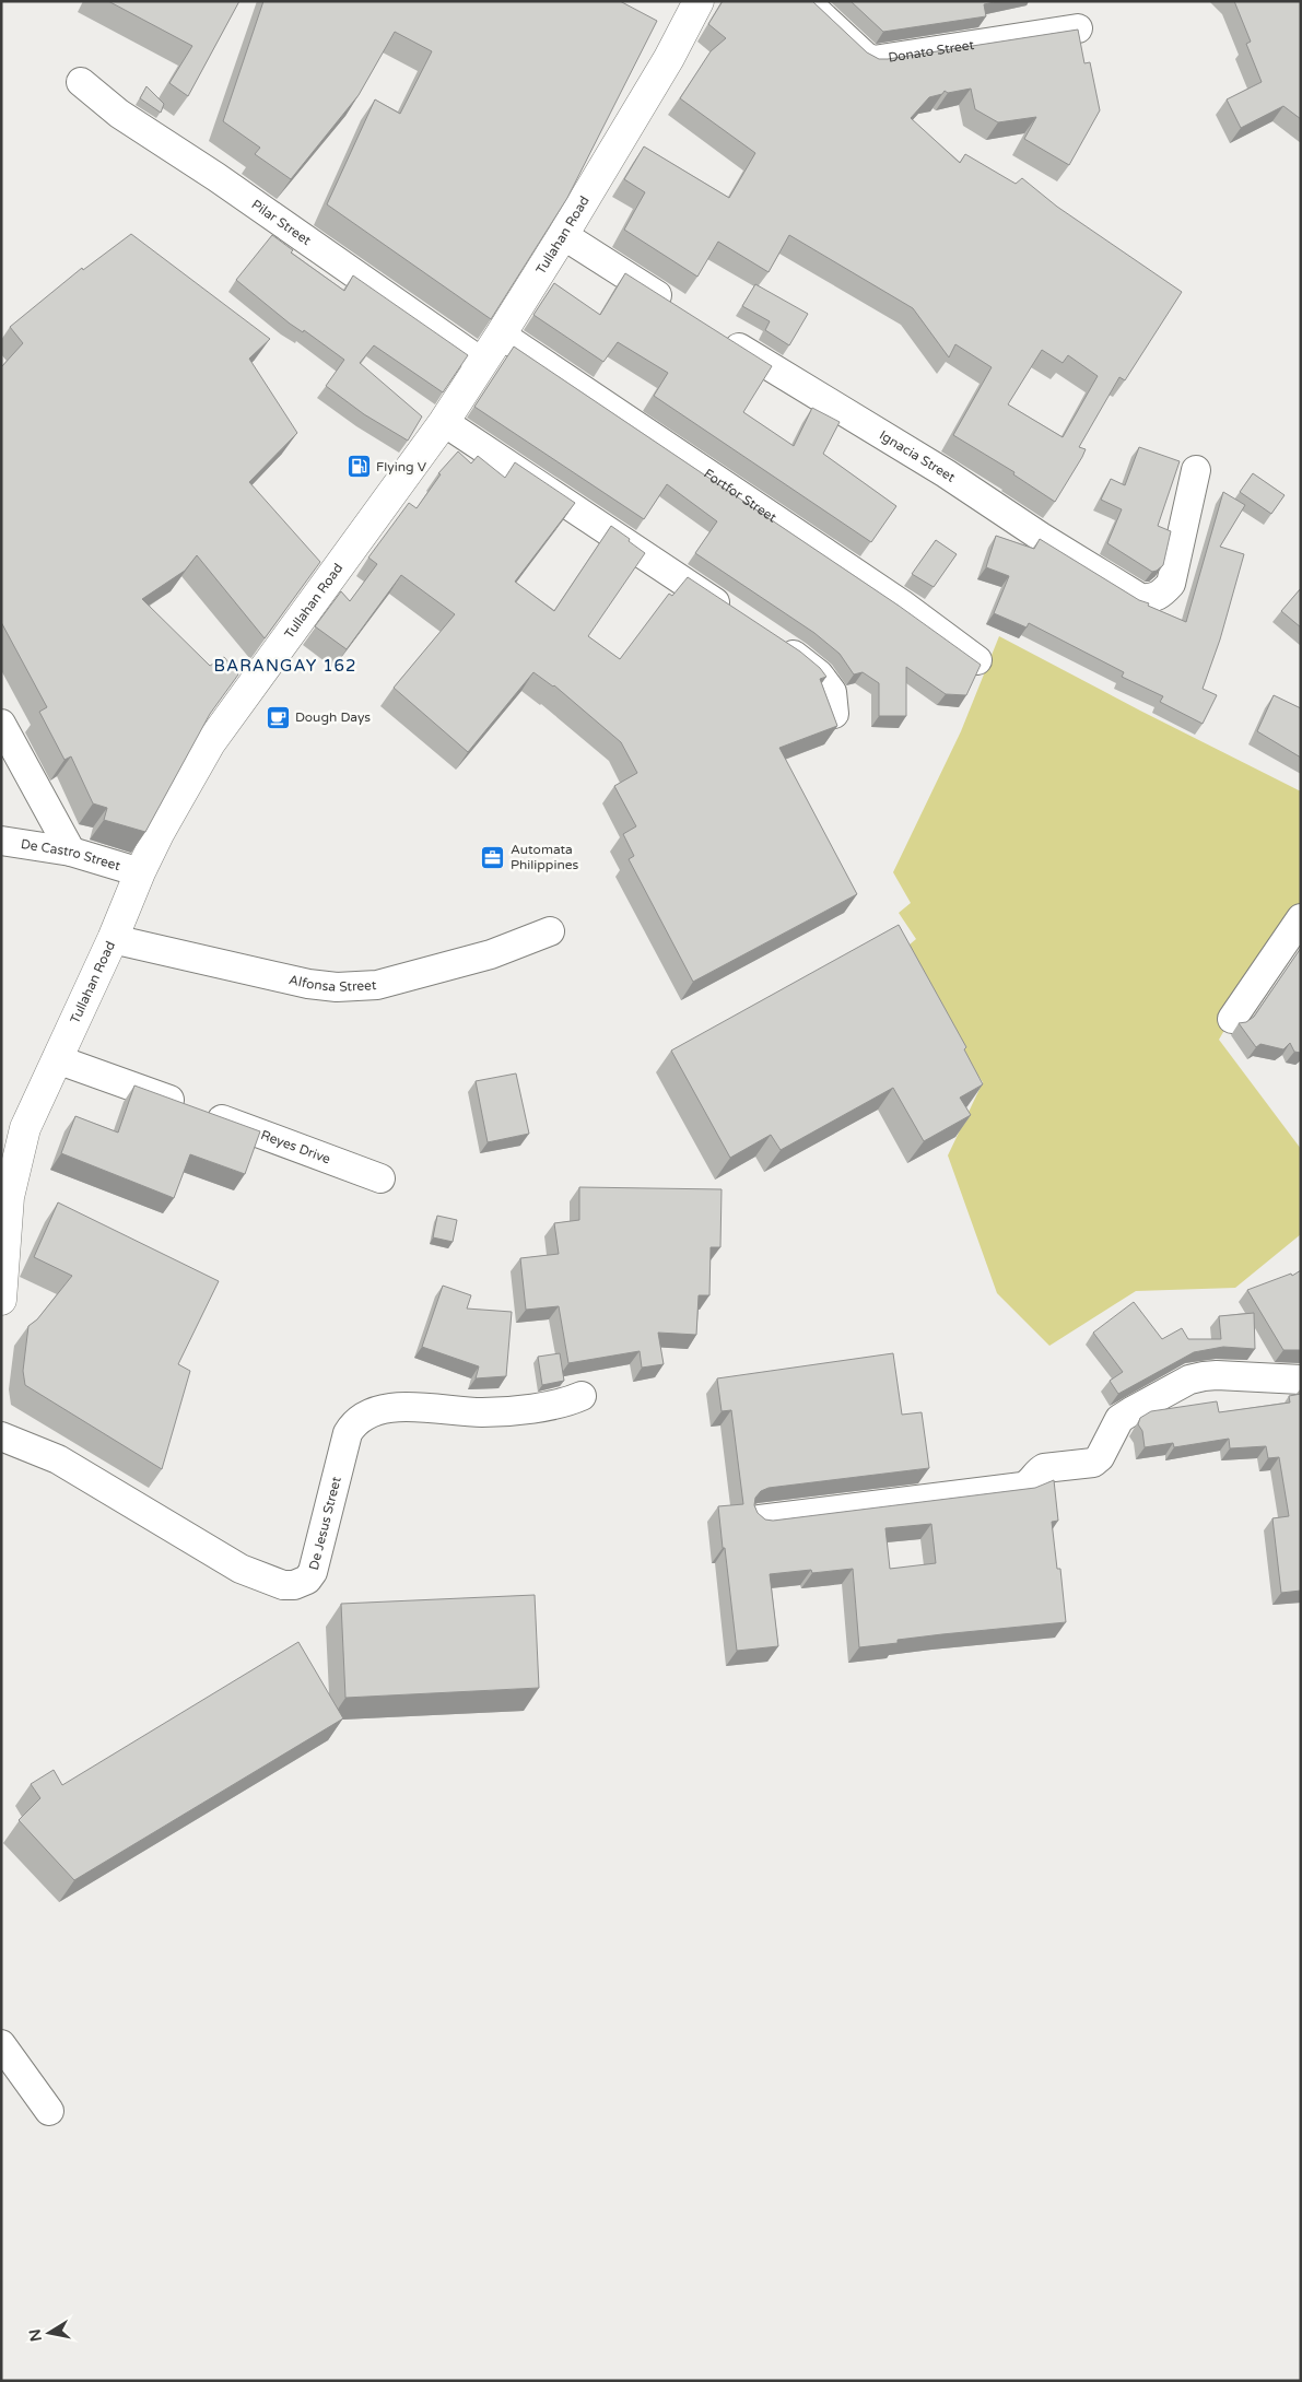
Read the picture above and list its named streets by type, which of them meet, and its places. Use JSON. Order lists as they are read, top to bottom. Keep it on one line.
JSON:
{"streets":{"main road":["Tullahan Road"],"street":["Donato Street","Pilar Street","Ignacia Street","Fortfor Street","De Castro Street","Alfonsa Street","Reyes Drive","De Jesus Street"]},"crossings":[["Pilar Street","Tullahan Road"],["Tullahan Road","Fortfor Street"],["Tullahan Road","De Castro Street"],["Tullahan Road","Alfonsa Street"],["Tullahan Road","Reyes Drive"]],"districts":["BARANGAY 162"],"places":{"fuel station":["Flying V"],"cafe":["Dough Days"],"office":["Automata Philippines"]},"north":"left"}
